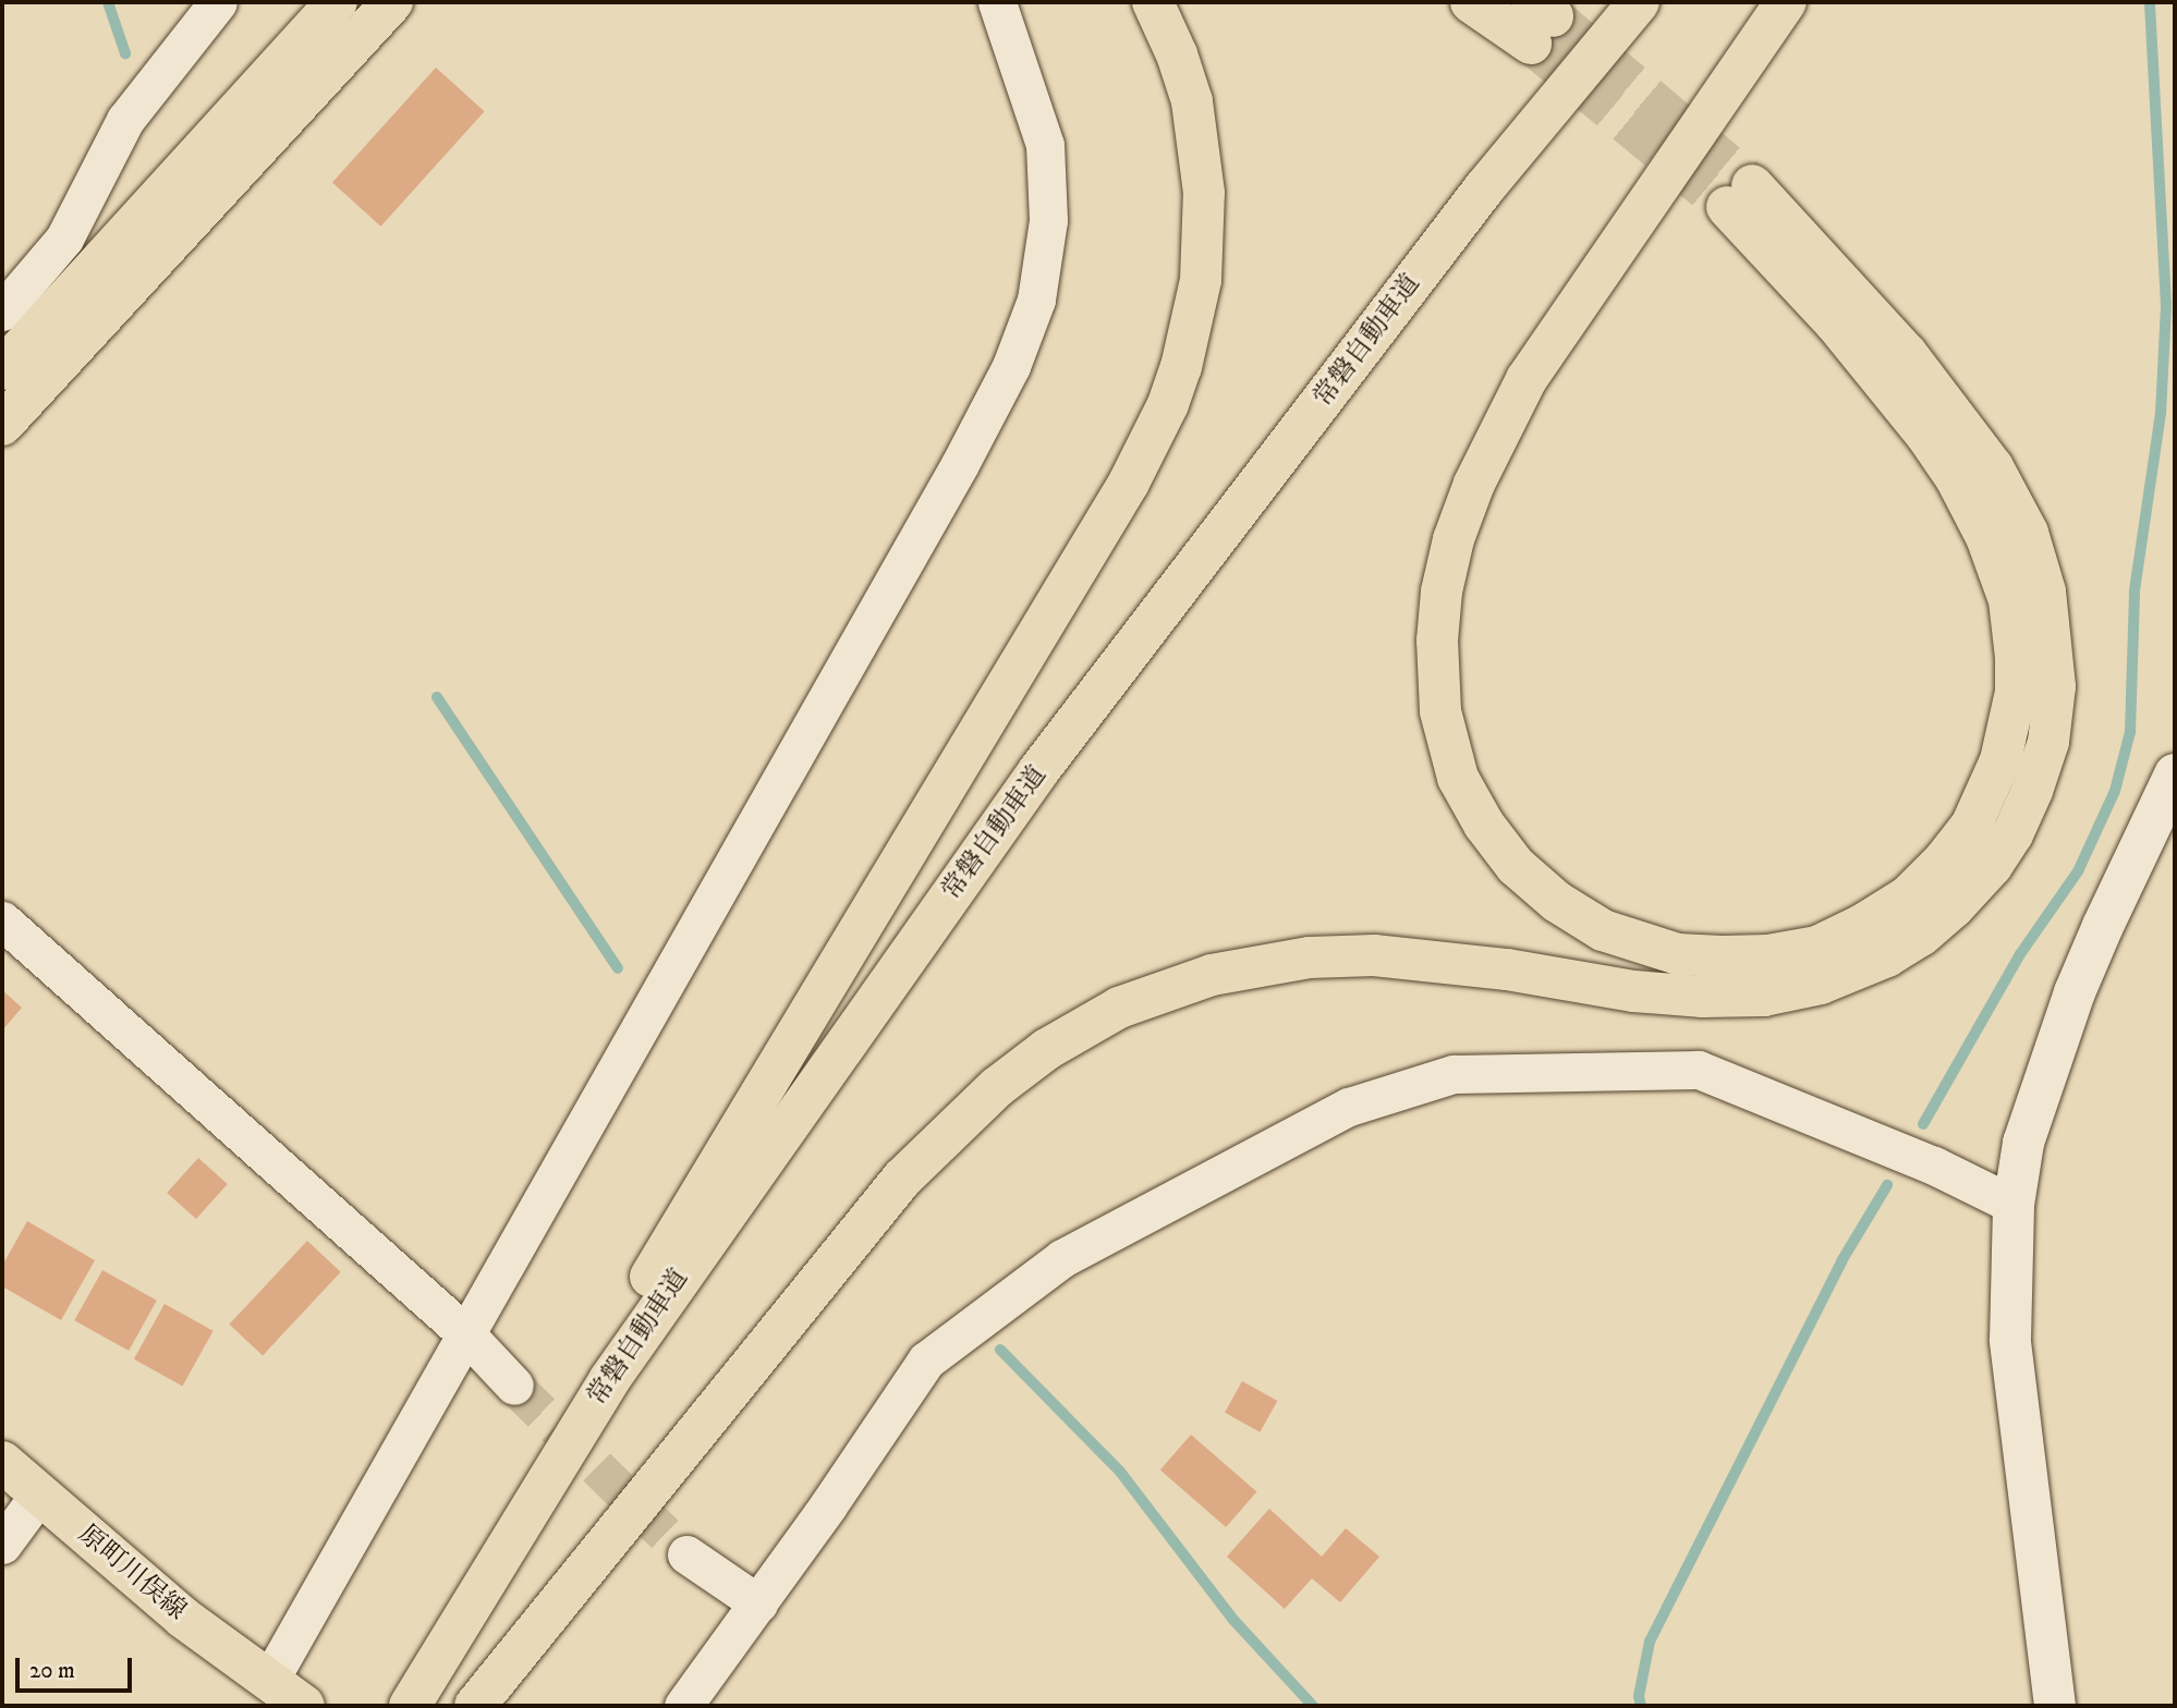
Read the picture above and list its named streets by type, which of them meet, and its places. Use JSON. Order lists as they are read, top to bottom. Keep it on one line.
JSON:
{"streets":{"main road":["常磐自動車道","原町川俣線"]},"scale_bar":"20 m"}
